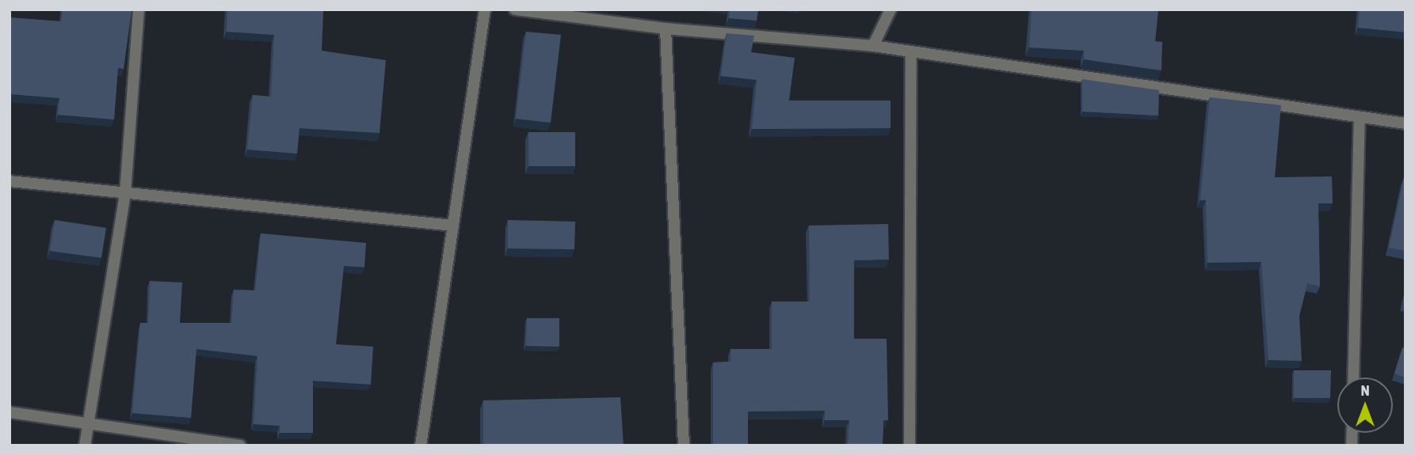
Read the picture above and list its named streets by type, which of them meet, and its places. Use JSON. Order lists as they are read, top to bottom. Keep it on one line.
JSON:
{"north":"top"}
